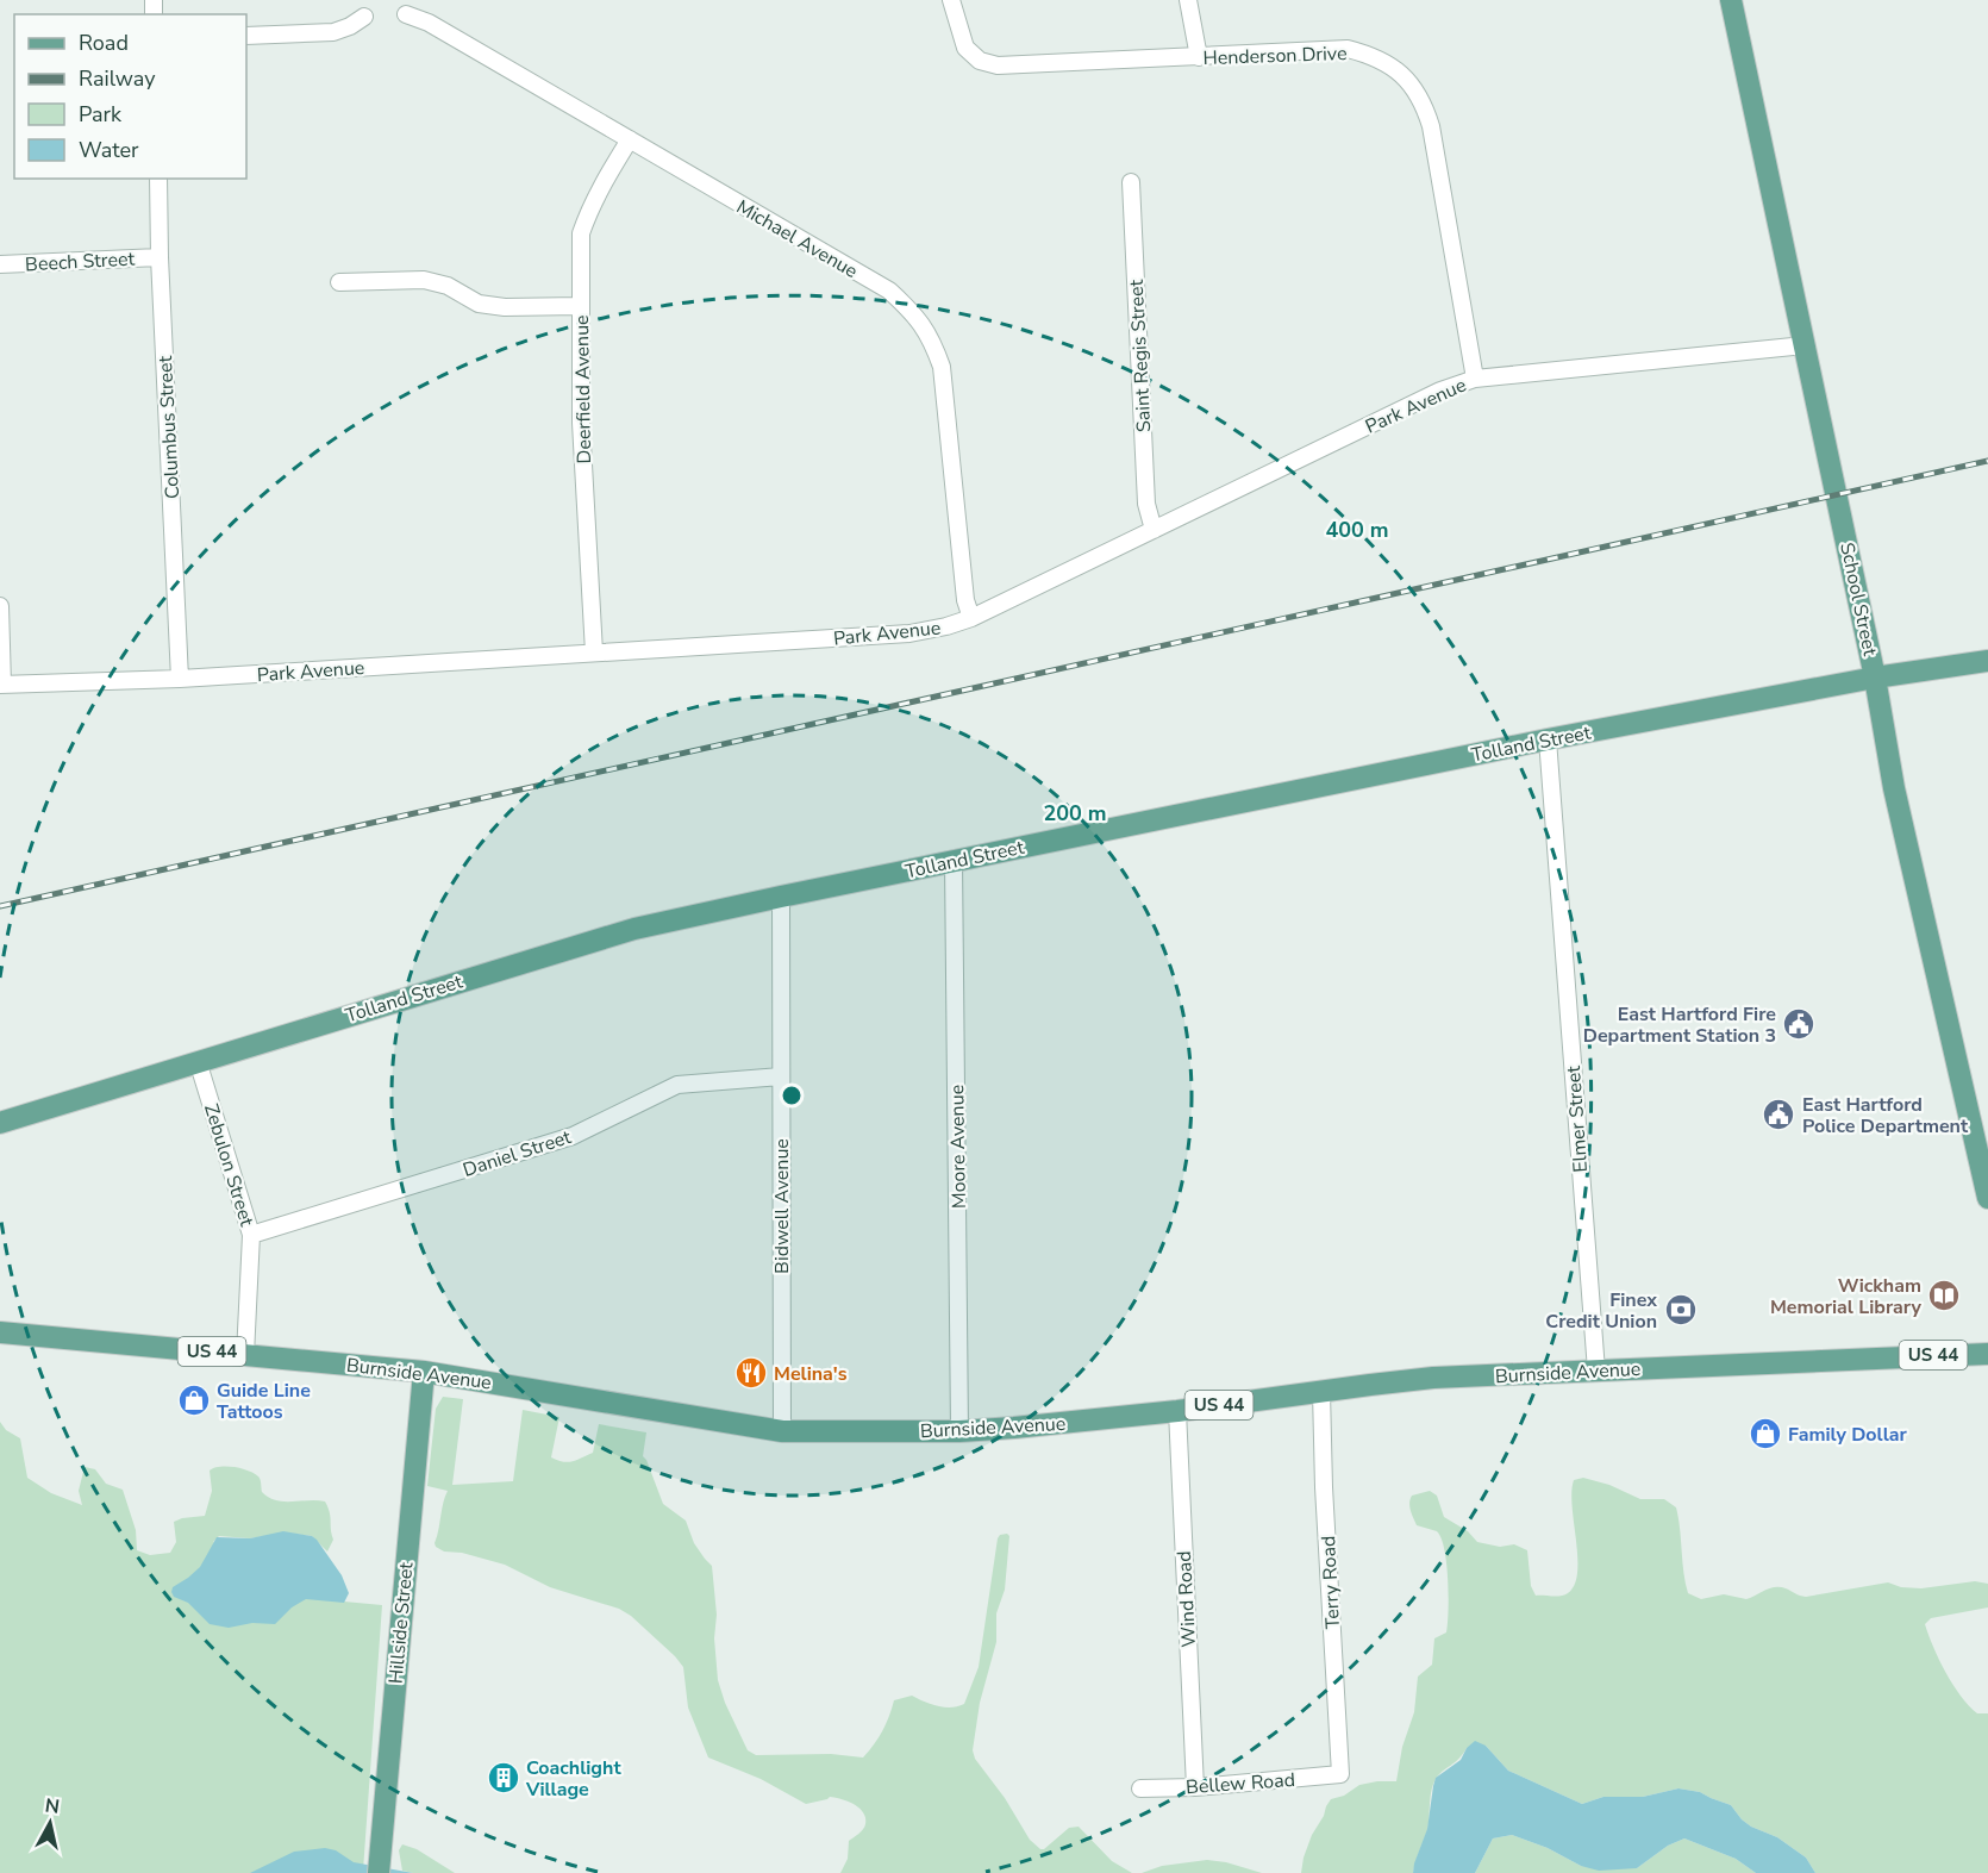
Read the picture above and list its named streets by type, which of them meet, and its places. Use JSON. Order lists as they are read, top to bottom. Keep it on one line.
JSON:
{"streets":{"main road":["School Street","Tolland Street","US 44","Burnside Avenue","Hillside Street"],"street":["Henderson Drive","Michael Avenue","Beech Street","Saint Regis Street","Deerfield Avenue","Park Avenue","Columbus Street","Elmer Street","Moore Avenue","Daniel Street","Zebulon Street","Bidwell Avenue","Terry Road","Wind Road","Bellew Road"]},"crossings":[["Henderson Drive","Park Avenue"],["Michael Avenue","Deerfield Avenue"],["Michael Avenue","Park Avenue"],["Beech Street","Columbus Street"],["Saint Regis Street","Park Avenue"],["Deerfield Avenue","Park Avenue"],["Park Avenue","Columbus Street"],["Park Avenue","School Street"],["School Street","Tolland Street"],["Tolland Street","Elmer Street"],["Tolland Street","Moore Avenue"],["Tolland Street","Zebulon Street"],["Tolland Street","Bidwell Avenue"],["Elmer Street","Burnside Avenue"],["Moore Avenue","Burnside Avenue"],["Daniel Street","Zebulon Street"],["Daniel Street","Bidwell Avenue"],["Zebulon Street","Burnside Avenue"],["Bidwell Avenue","Burnside Avenue"],["Burnside Avenue","Terry Road"],["Burnside Avenue","Wind Road"],["Burnside Avenue","Hillside Street"],["Terry Road","Bellew Road"],["Wind Road","Bellew Road"]],"places":{"public building":["East Hartford Fire Department Station 3","East Hartford Police Department"],"library":["Wickham Memorial Library"],"bank":["Finex Credit Union"],"restaurant":["Melina's"],"shop":["Guide Line Tattoos","Family Dollar"],"building":["Coachlight Village"]},"legend":["Road","Railway","Park","Water"],"north":"top","rings":["400 m","200 m"]}
